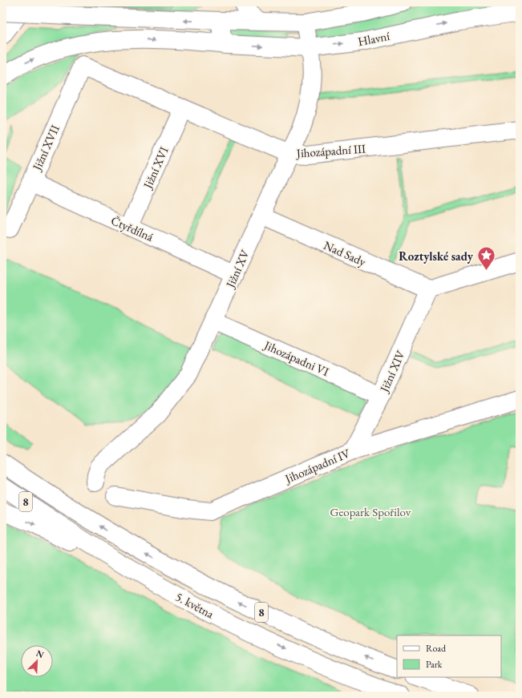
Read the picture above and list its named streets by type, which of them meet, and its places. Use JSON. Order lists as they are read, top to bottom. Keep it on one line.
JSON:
{"streets":{"main road":["Hlavní","Jižní XVII","Jihozápadní III","Jižní XVI","Čtyřdílná","Nad Sady","Jižní XV","Jihozápadni VI","Jižní XIV","Jihozápadní IV","8","5. května"]},"crossings":[["Hlavní","Jižní XV"],["Jižní XVII","Jihozápadní III"],["Jižní XVII","Čtyřdílná"],["Jihozápadní III","Jižní XVI"],["Jihozápadní III","Jižní XV"],["Jižní XVI","Čtyřdílná"],["Čtyřdílná","Jižní XV"],["Nad Sady","Jižní XV"],["Nad Sady","Jižní XIV"],["Jižní XV","Jihozápadni VI"],["Jihozápadni VI","Jižní XIV"],["Jižní XIV","Jihozápadní IV"]],"parks":["Geopark Spořilov"],"places":{"place":["Roztylské sady"]},"legend":["Road","Park"],"north":"top right"}
